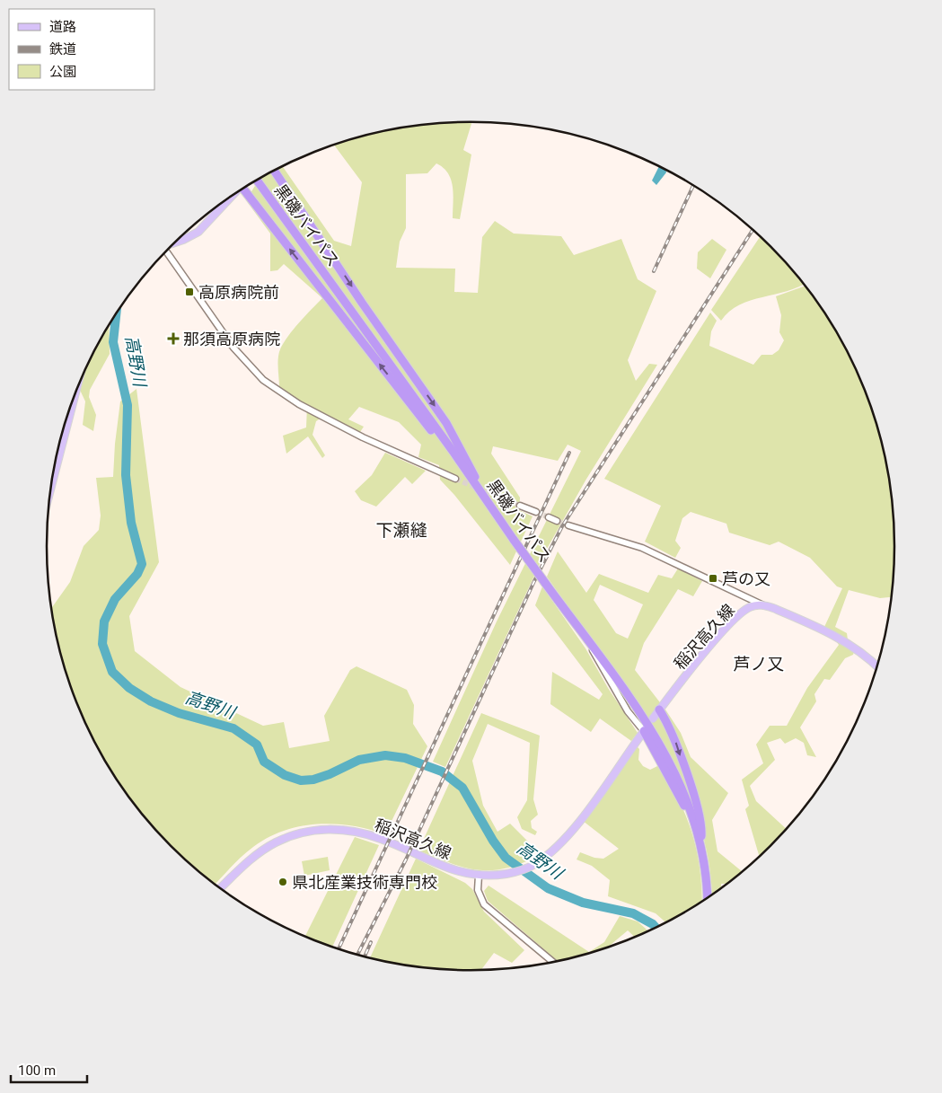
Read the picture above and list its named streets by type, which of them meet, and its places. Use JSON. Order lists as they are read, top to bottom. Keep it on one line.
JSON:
{"streets":{"highway":["黒磯バイパス"],"main road":["稲沢高久線"]},"districts":["下瀬縫","芦ノ又"],"water":["高野川"],"places":{"transit":["高原病院前","芦の又"],"health":["那須高原病院"],"other":["県北産業技術専門校"]},"legend":["道路","鉄道","公園"],"scale_bar":"100 m"}
